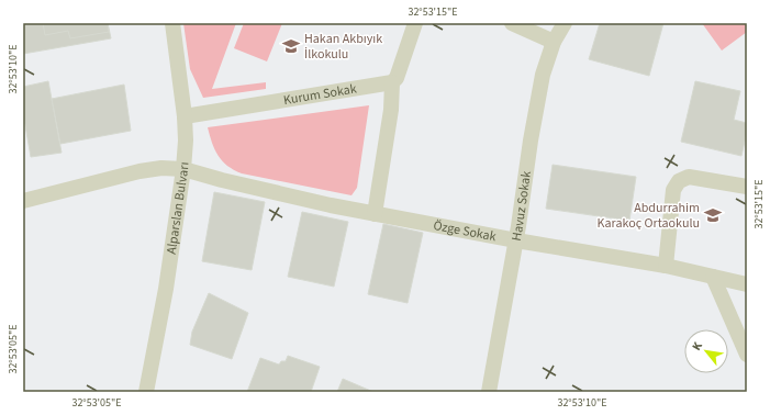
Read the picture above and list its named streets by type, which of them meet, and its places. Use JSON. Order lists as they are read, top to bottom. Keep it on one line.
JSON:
{"streets":{"street":["Kurum Sokak","Havuz Sokak","Alparslan Bulvarı","Özge Sokak"]},"crossings":[["Kurum Sokak","Alparslan Bulvarı"],["Havuz Sokak","Özge Sokak"],["Alparslan Bulvarı","Özge Sokak"]],"places":{"school or university":["Hakan Akbıyık İlkokulu","Abdurrahim Karakoç Ortaokulu"]},"north":"top left","coordinates":["32°53'15\"E","32°53'10\"E","32°53'05\"E"]}
